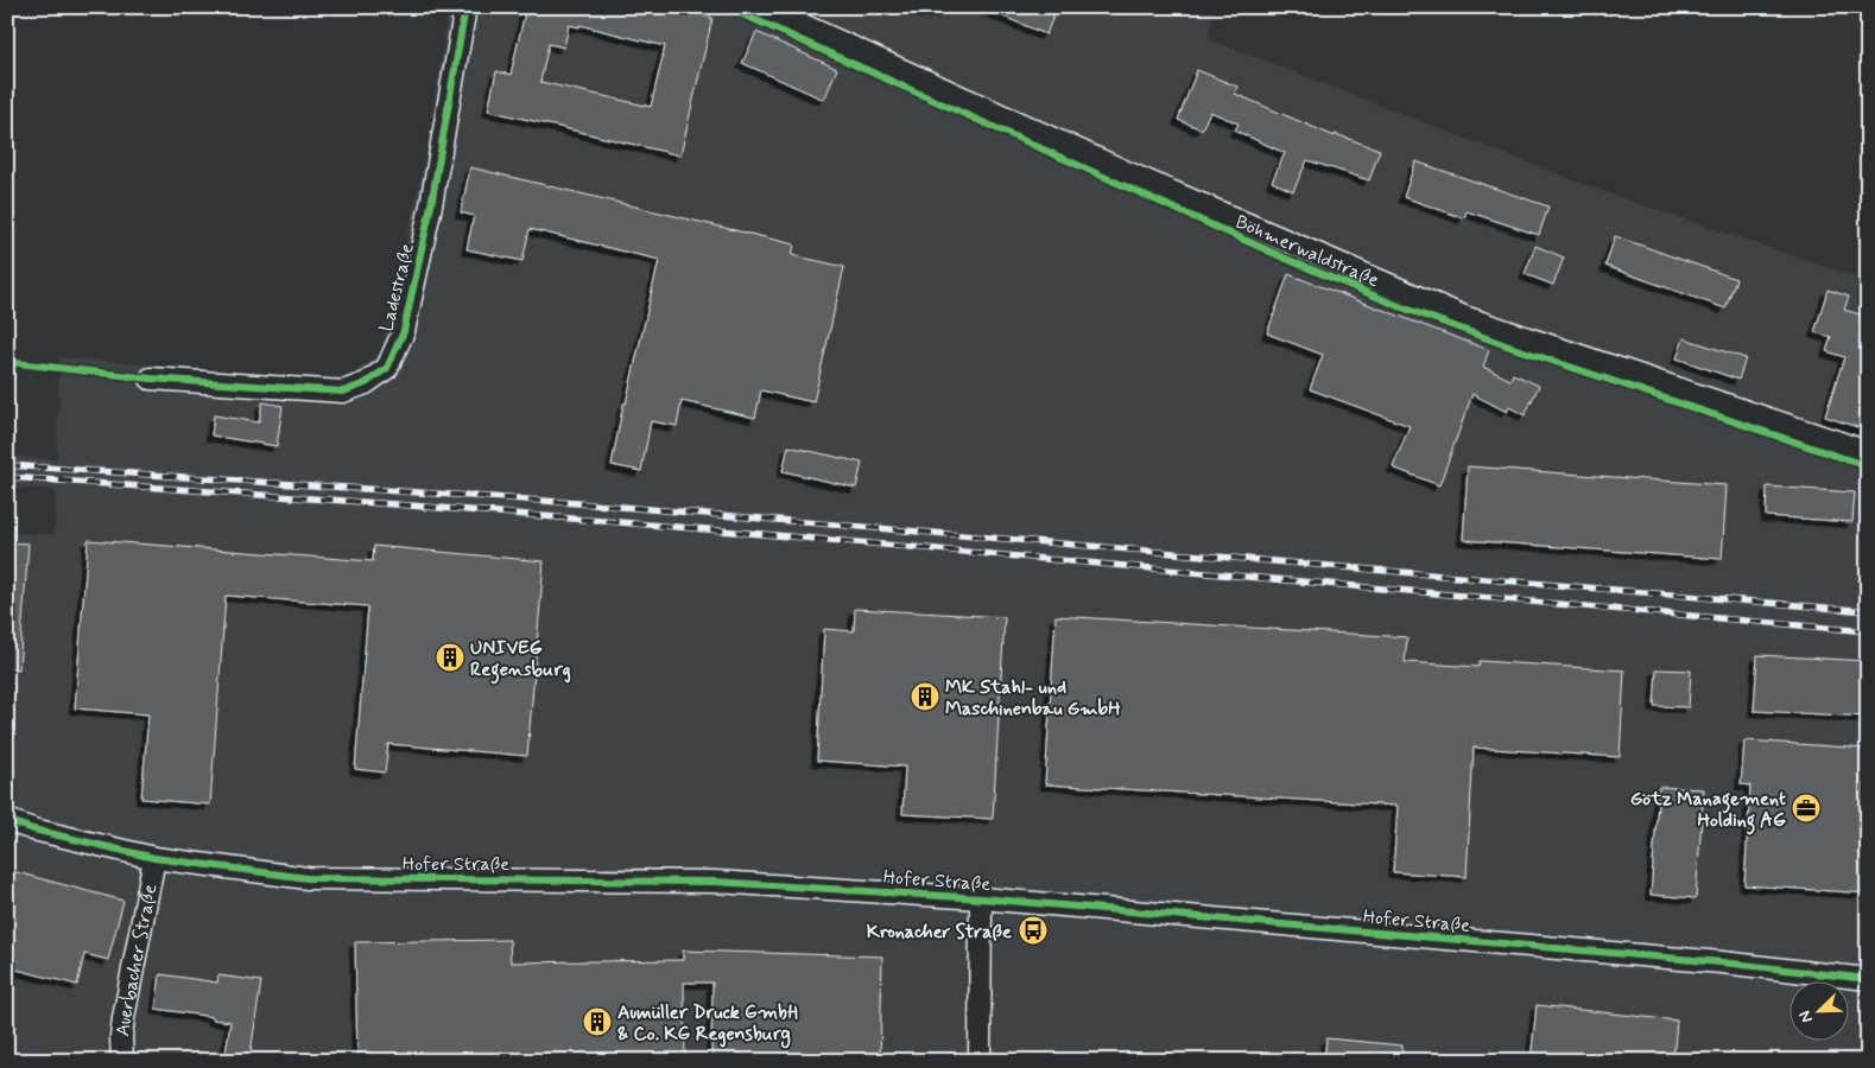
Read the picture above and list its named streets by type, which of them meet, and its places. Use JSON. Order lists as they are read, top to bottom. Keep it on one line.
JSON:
{"streets":{"street":["Böhmerwaldstraße","Ladestraße","Hofer Straße","Auerbacher Straße"]},"crossings":[["Hofer Straße","Auerbacher Straße"]],"places":{"building":["UNIVEG Regensburg","MK Stahl- und Maschinenbau GmbH","Aumüller Druck GmbH & Co. KG Regensburg"],"office":["Götz Management Holding AG"],"bus stop":["Kronacher Straße"]},"north":"bottom left"}
